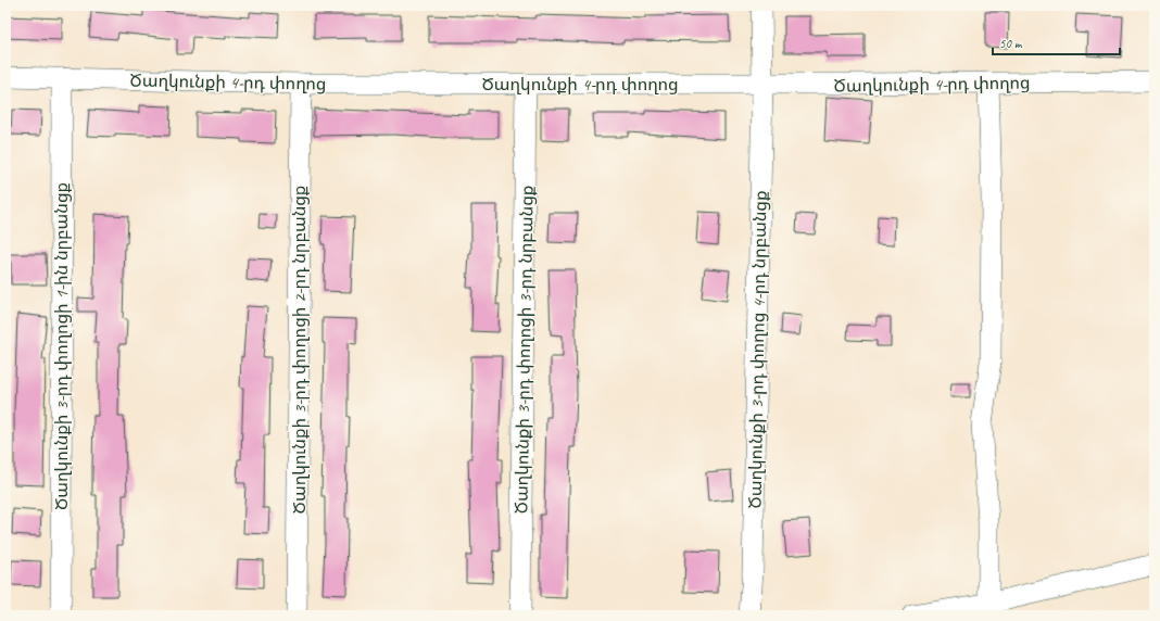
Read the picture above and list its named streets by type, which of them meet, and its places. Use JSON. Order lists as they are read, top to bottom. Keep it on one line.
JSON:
{"streets":{"street":["Ծաղկունքի 4-րդ փողոց","Ծաղկունքի 3-րդ փողոցի 1-ին նրբանցք","Ծաղկունքի 3-րդ փողոցի 2-րդ նրբանցք","Ծաղկունքի 3-րդ փողոցի 3-րդ նրբանցք","Ծաղկունքի 3-րդ փողոց 4-րդ նրբանցք"]},"crossings":[["Ծաղկունքի 4-րդ փողոց","Ծաղկունքի 3-րդ փողոցի 1-ին նրբանցք"],["Ծաղկունքի 4-րդ փողոց","Ծաղկունքի 3-րդ փողոցի 2-րդ նրբանցք"],["Ծաղկունքի 4-րդ փողոց","Ծաղկունքի 3-րդ փողոցի 3-րդ նրբանցք"],["Ծաղկունքի 4-րդ փողոց","Ծաղկունքի 3-րդ փողոց 4-րդ նրբանցք"]],"scale_bar":"50 m"}
